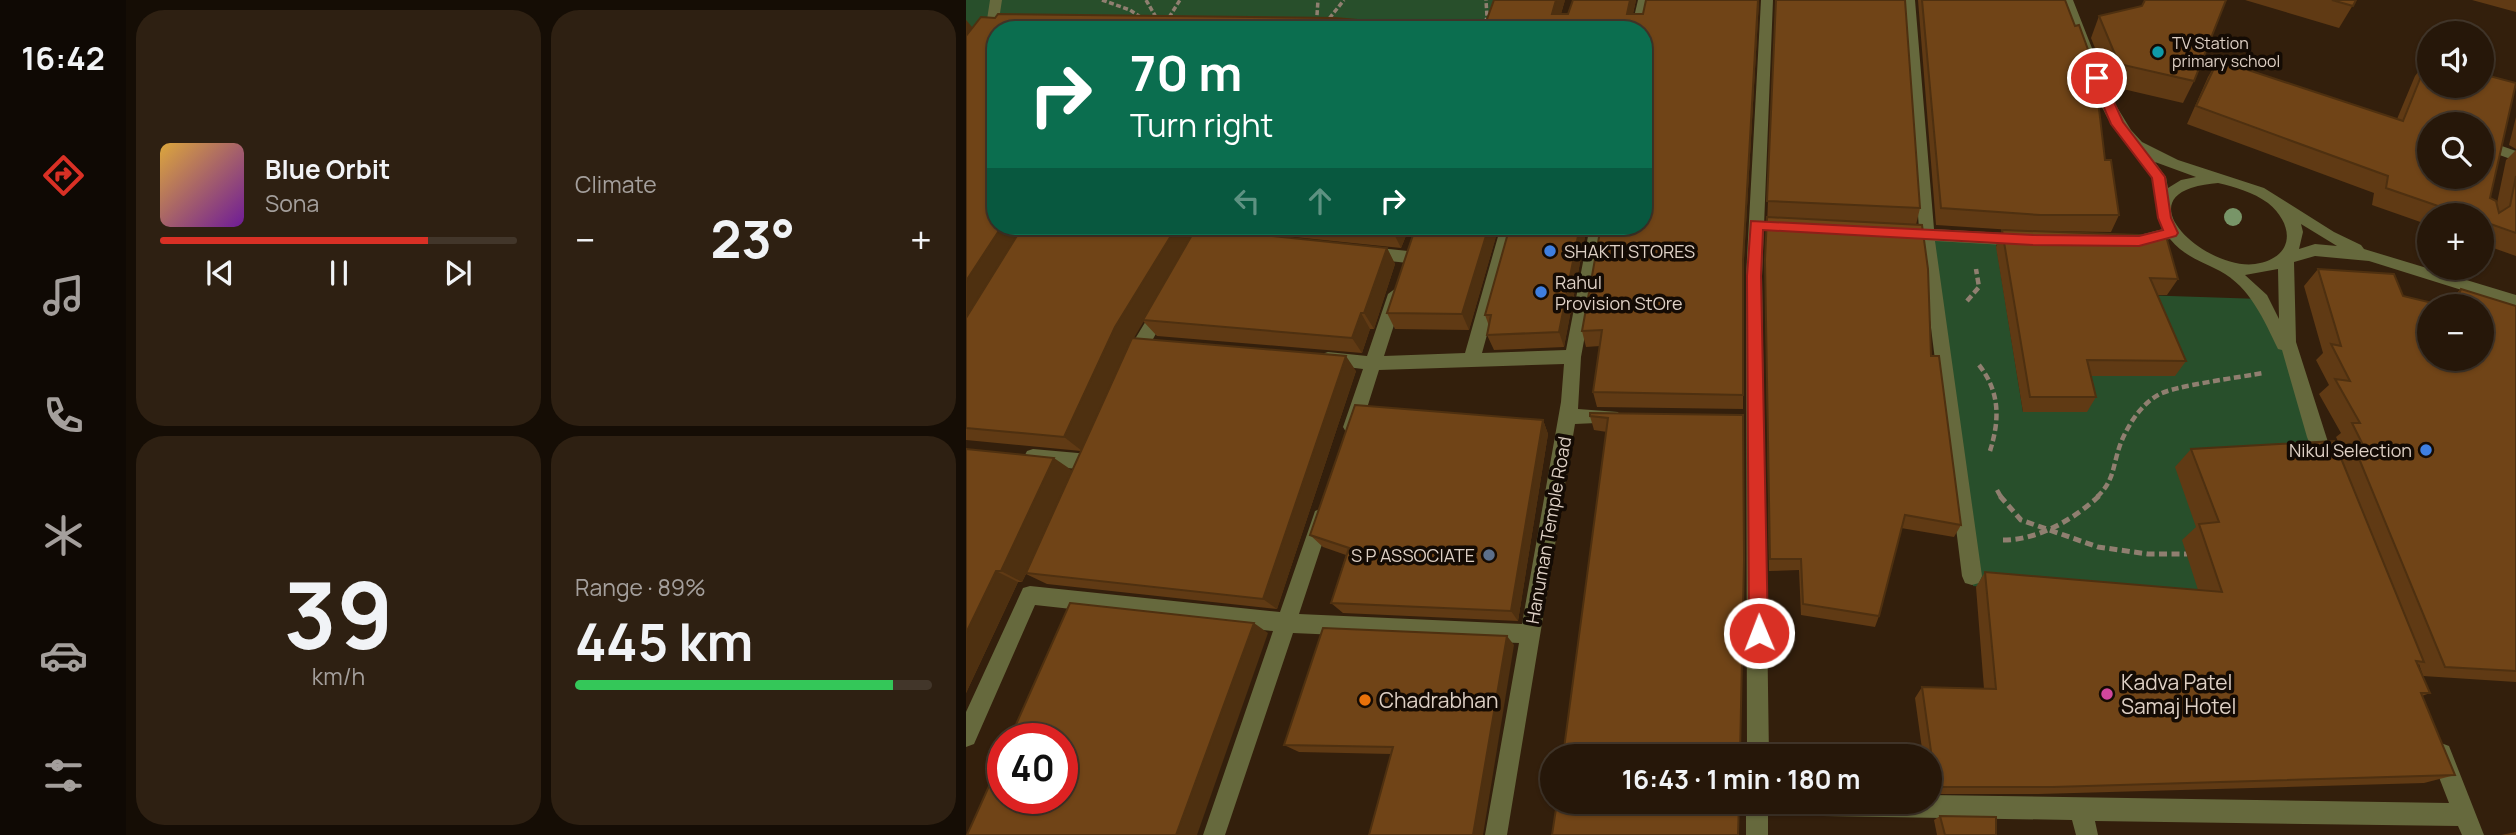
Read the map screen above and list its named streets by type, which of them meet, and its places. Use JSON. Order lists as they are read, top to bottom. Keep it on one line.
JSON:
{"streets":{"street":["Hanuman Temple Road"]},"places":["TV Station primary school","SHAKTI STORES","Rahul Provision StOre","Nikul Selection","S P ASSOCIATE","Kadva Patel Samaj Hotel","Chadrabhan"],"page":{"tabs":"16:42","tile":["Climate",["39","km/h"],["Range · 89%","445 km"]],"map_buttons":["+","−"],"turn":["70 m","Turn right"],"song":["Blue Orbit","Sona"],"heat":["−","23°","+"],"limit":"40","trip":"16:43 · 1 min · 180 m"}}
